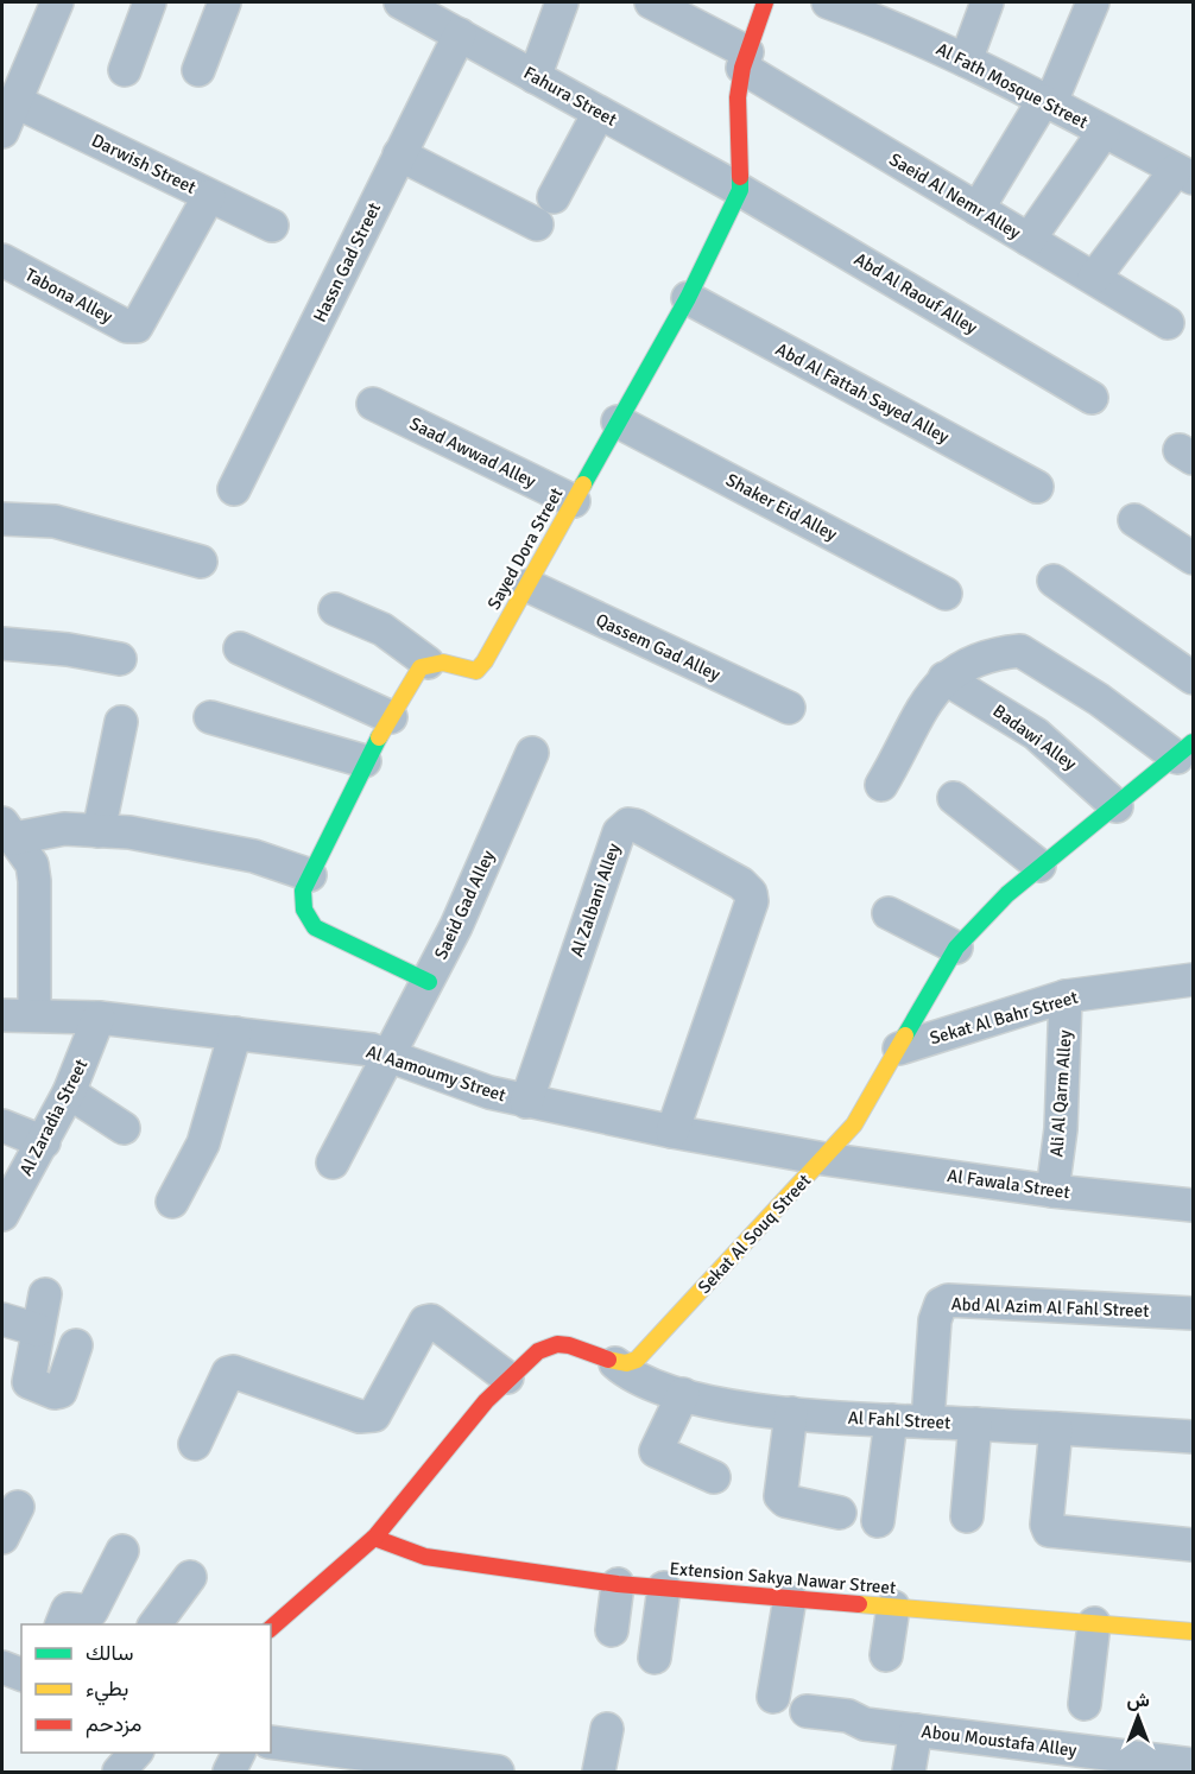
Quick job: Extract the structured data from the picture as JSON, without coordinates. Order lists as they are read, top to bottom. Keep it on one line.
{"streets":{"street":["Al Fath Mosque Street","Fahura Street","Darwish Street","Saeid Al Nemr Alley","Hassn Gad Street","Abd Al Raouf Alley","Tabona Alley","Abd Al Fattah Sayed Alley","Saad Awwad Alley","Shaker Eid Alley","Sayed Dora Street","Qassem Gad Alley","Badawi Alley","Al Zalbani Alley","Saeid Gad Alley","Sekat Al Bahr Street","Al Aamoumy Street","Ali Al Qarm Alley","Al Zaradia Street","Al Fawala Street","Sekat Al Souq Street","Abd Al Azim Al Fahl Street","Al Fahl Street","Extension Sakya Nawar Street","Abou Moustafa Alley"]},"crossings":[["Fahura Street","Hassn Gad Street"],["Fahura Street","Abd Al Raouf Alley"],["Fahura Street","Sayed Dora Street"],["Darwish Street","Tabona Alley"],["Saeid Al Nemr Alley","Sayed Dora Street"],["Abd Al Raouf Alley","Sayed Dora Street"],["Abd Al Fattah Sayed Alley","Sayed Dora Street"],["Saad Awwad Alley","Sayed Dora Street"],["Shaker Eid Alley","Sayed Dora Street"],["Sayed Dora Street","Qassem Gad Alley"],["Badawi Alley","Sekat Al Souq Street"],["Al Zalbani Alley","Al Aamoumy Street"],["Saeid Gad Alley","Al Aamoumy Street"],["Sekat Al Bahr Street","Ali Al Qarm Alley"],["Sekat Al Bahr Street","Sekat Al Souq Street"],["Al Aamoumy Street","Al Zaradia Street"],["Al Aamoumy Street","Al Fawala Street"],["Al Aamoumy Street","Sekat Al Souq Street"],["Ali Al Qarm Alley","Al Fawala Street"],["Al Fawala Street","Sekat Al Souq Street"],["Sekat Al Souq Street","Al Fahl Street"],["Abd Al Azim Al Fahl Street","Al Fahl Street"]],"legend":["سالك","بطيء","مزدحم"],"north":"top"}
